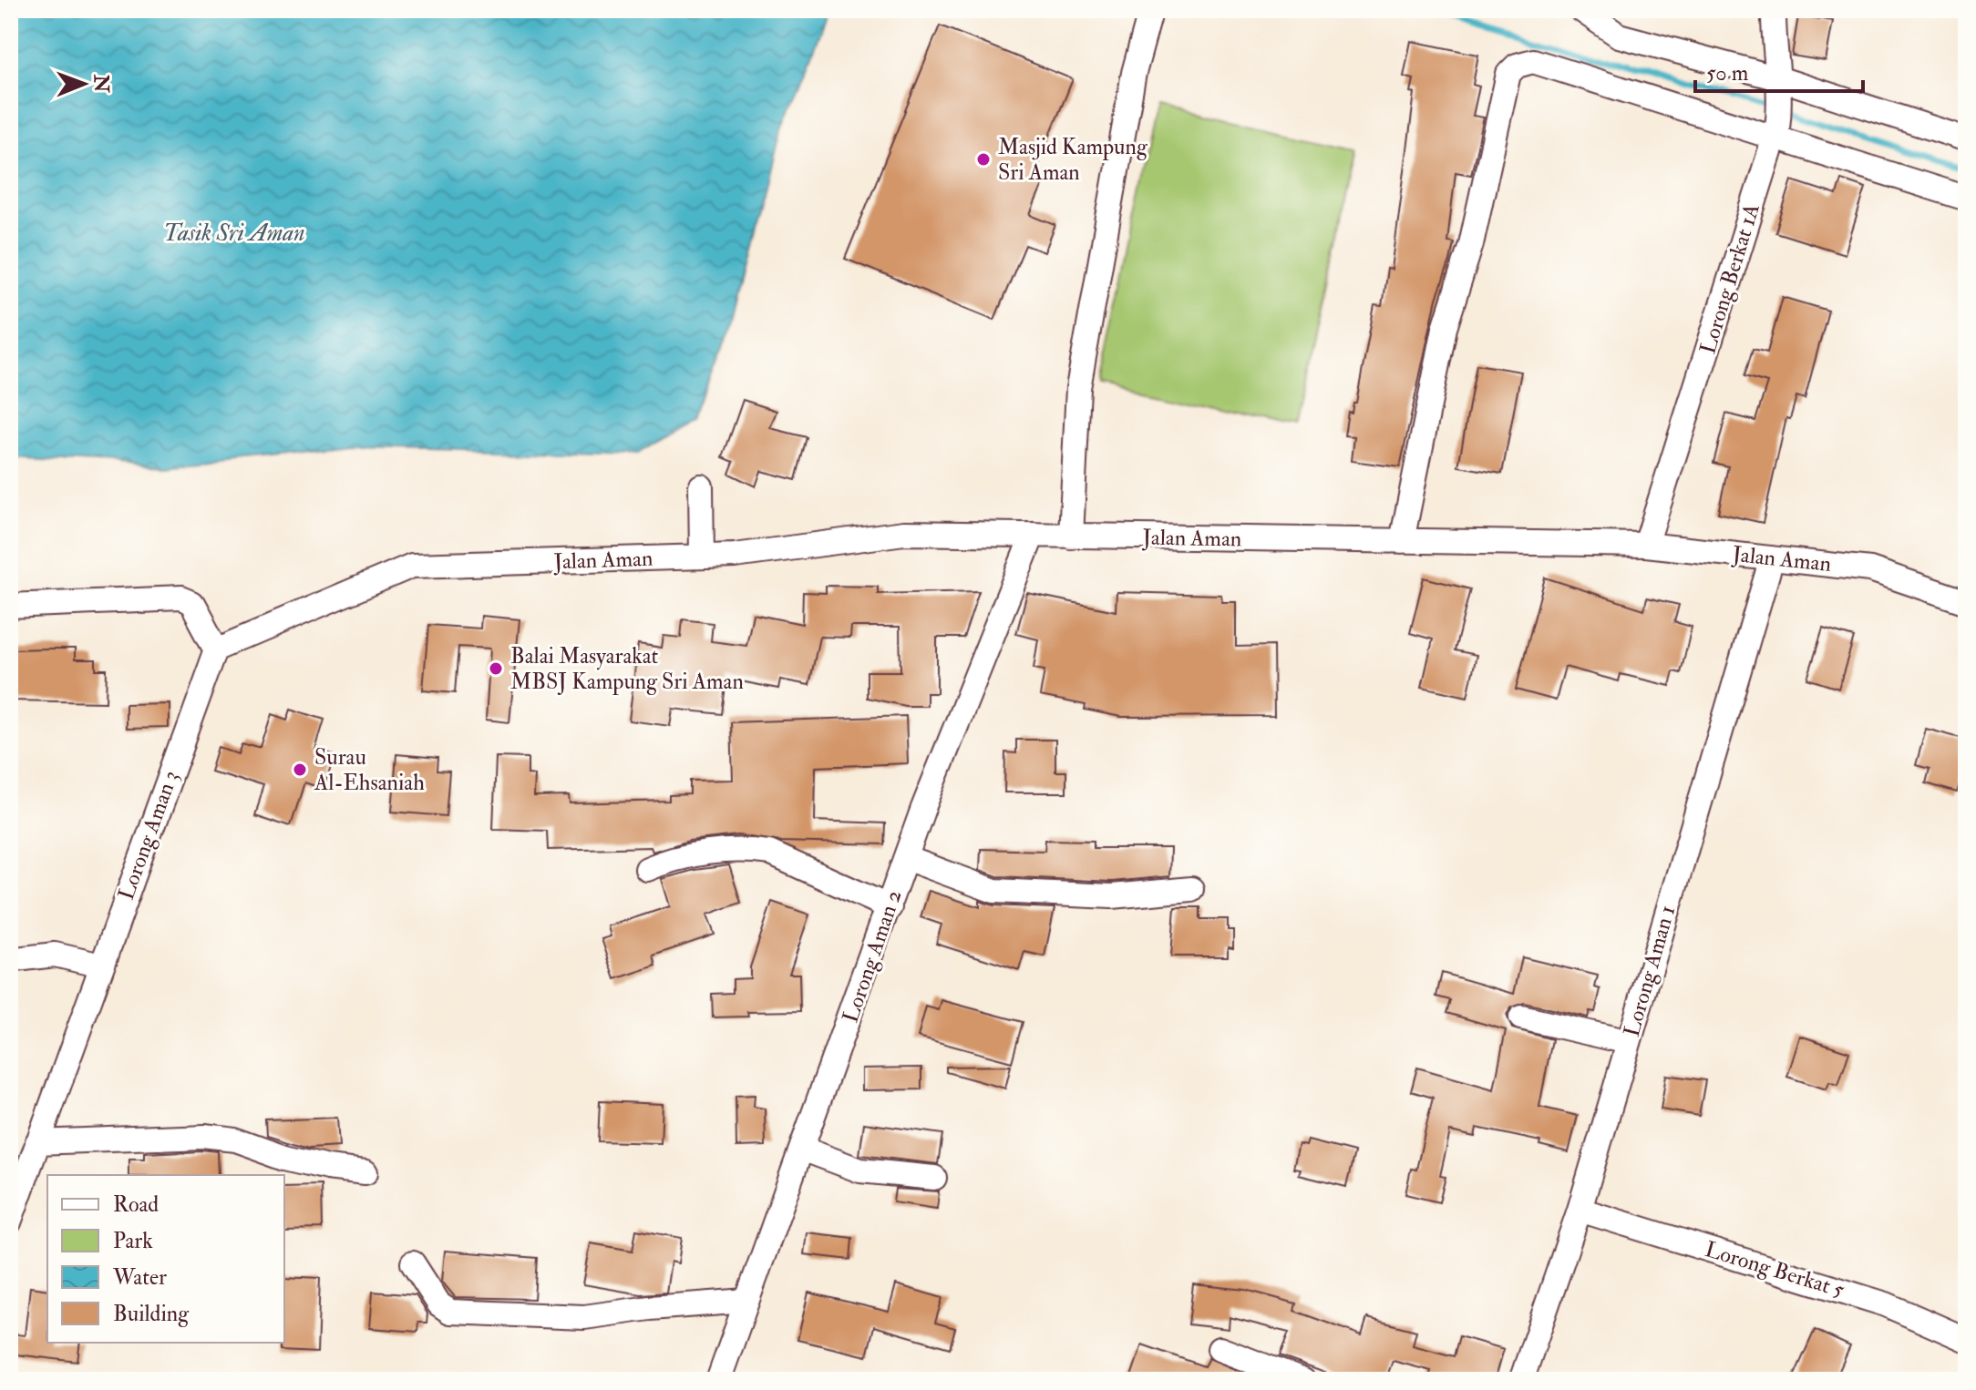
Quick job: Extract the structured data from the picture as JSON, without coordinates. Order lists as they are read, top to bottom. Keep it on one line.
{"streets":{"street":["Lorong Berkat 1A","Jalan Aman","Lorong Aman 3","Lorong Aman 2","Lorong Aman 1","Lorong Berkat 5"]},"crossings":[["Lorong Berkat 1A","Jalan Aman"],["Jalan Aman","Lorong Aman 3"],["Jalan Aman","Lorong Aman 2"],["Jalan Aman","Lorong Aman 1"],["Lorong Aman 1","Lorong Berkat 5"]],"water":["Tasik Sri Aman"],"places":["Masjid Kampung Sri Aman","Balai Masyarakat MBSJ Kampung Sri Aman","Surau Al-Ehsaniah"],"legend":["Road","Park","Water","Building"],"scale_bar":"50 m","north":"right"}
